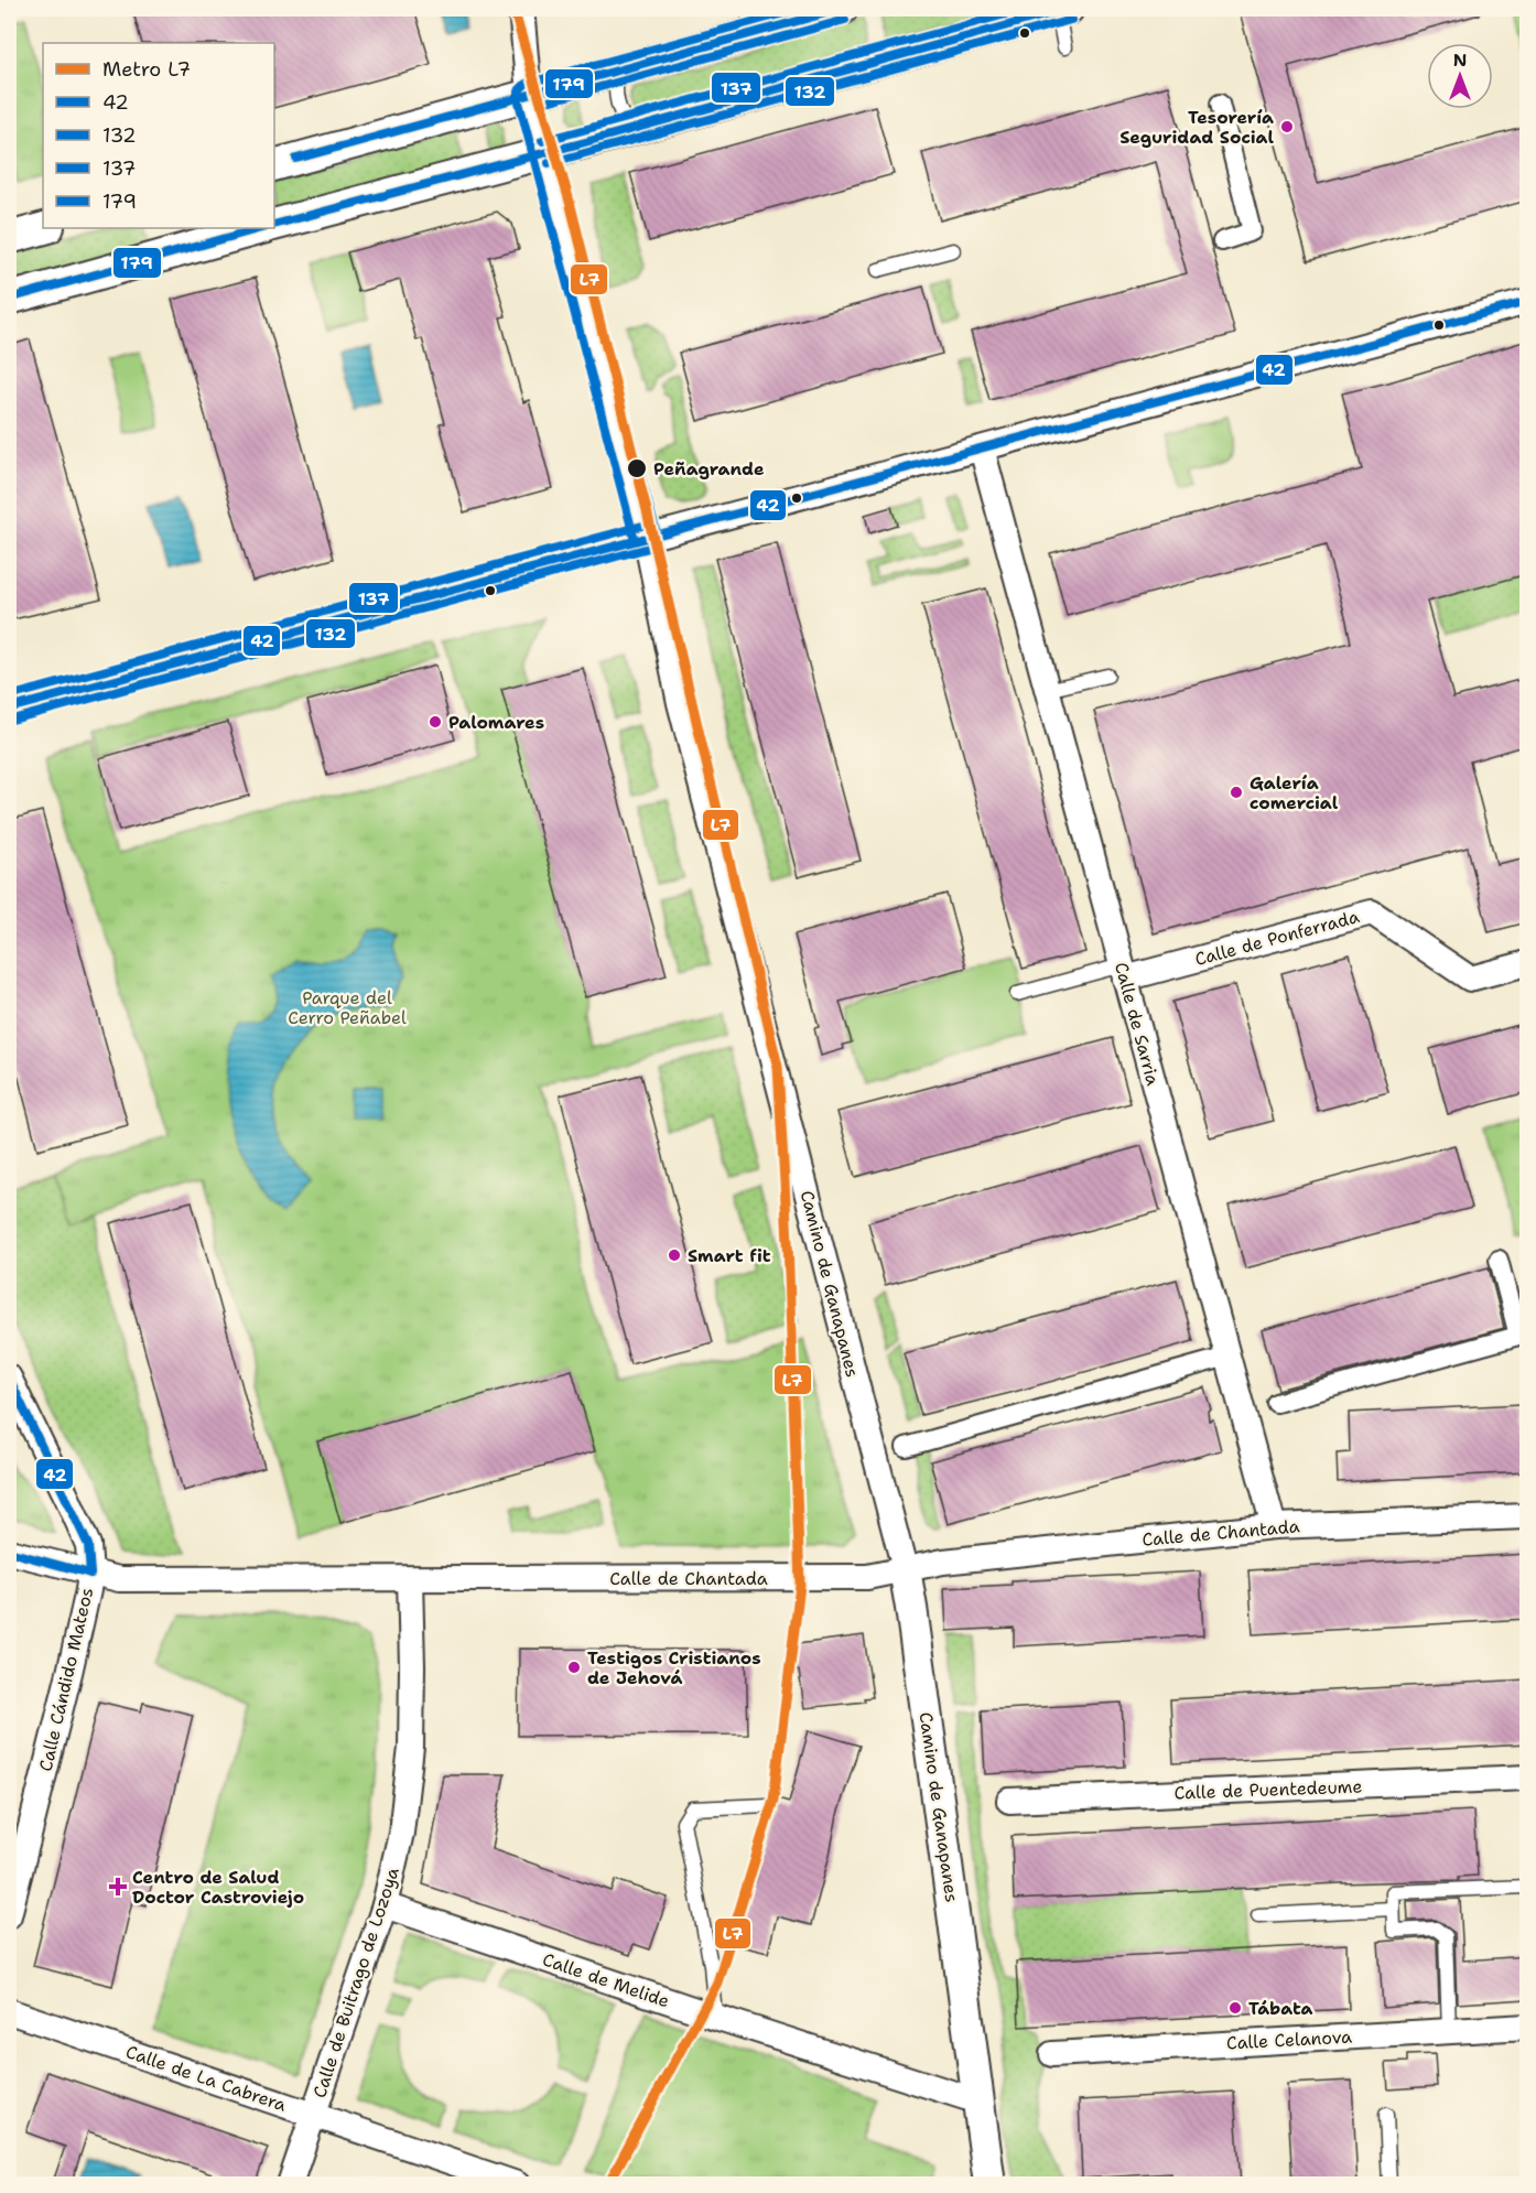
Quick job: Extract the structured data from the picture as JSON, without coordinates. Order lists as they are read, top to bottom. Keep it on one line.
{"streets":{"street":["Calle de Ponferrada","Calle de Sarria","Camino de Ganapanes","Calle de Chantada","Calle Cándido Mateos","Calle de Puentedeume","Calle de Melide","Calle de Buitrago de Lozoya","Calle Celanova","Calle de La Cabrera"]},"crossings":[["Calle de Ponferrada","Calle de Sarria"],["Calle de Sarria","Calle de Chantada"],["Camino de Ganapanes","Calle de Chantada"],["Camino de Ganapanes","Calle de Melide"],["Calle de Chantada","Calle Cándido Mateos"],["Calle de Chantada","Calle de Buitrago de Lozoya"],["Calle de Melide","Calle de Buitrago de Lozoya"],["Calle de Buitrago de Lozoya","Calle de La Cabrera"]],"parks":["Parque del Cerro Peñabel"],"places":{"other":["Tesorería Seguridad Social","Peñagrande","Palomares","Galería comercial","Smart fit","Testigos Cristianos de Jehová","Tábata"],"health":["Centro de Salud Doctor Castroviejo"]},"lines":["metro line L7","transit line 137","transit line 179","transit line 132","transit line 42"],"legend":["Metro L7","42","132","137","179"],"north":"top"}
